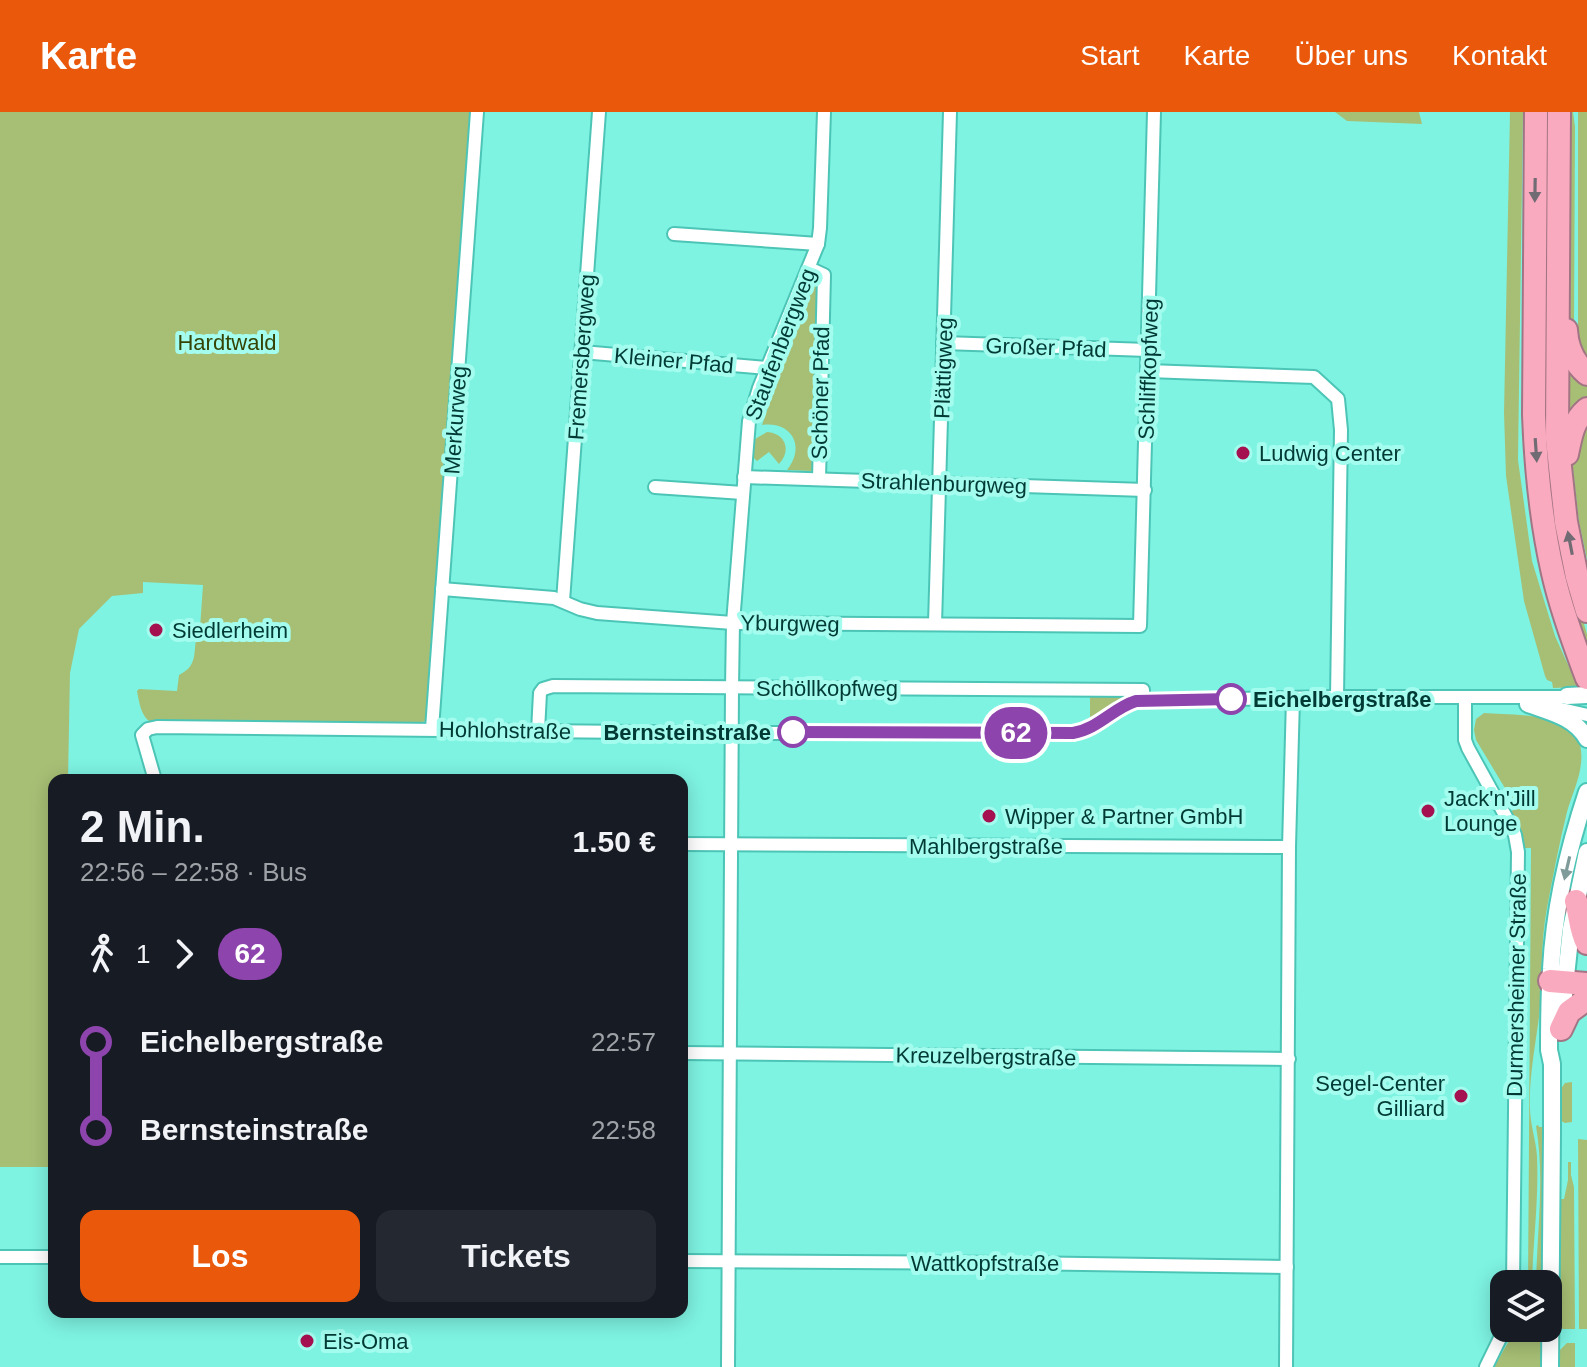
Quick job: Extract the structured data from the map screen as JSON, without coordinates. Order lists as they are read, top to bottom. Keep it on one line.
{"streets":{"street":["Staufenbergweg","Großer Pfad","Fremersbergweg","Kleiner Pfad","Plättigweg","Schliffkopfweg","Schöner Pfad","Merkurweg","Strahlenburgweg","Yburgweg","Schöllkopfweg","Hohlohstraße","Mahlbergstraße","Durmersheimer Straße","Kreuzelbergstraße","Wattkopfstraße"]},"crossings":[["Staufenbergweg","Kleiner Pfad"],["Staufenbergweg","Schöner Pfad"],["Staufenbergweg","Strahlenburgweg"],["Staufenbergweg","Yburgweg"],["Staufenbergweg","Schöllkopfweg"],["Staufenbergweg","Hohlohstraße"],["Großer Pfad","Plättigweg"],["Großer Pfad","Schliffkopfweg"],["Fremersbergweg","Kleiner Pfad"],["Fremersbergweg","Yburgweg"],["Plättigweg","Strahlenburgweg"],["Plättigweg","Yburgweg"],["Schliffkopfweg","Strahlenburgweg"],["Schliffkopfweg","Yburgweg"],["Schöner Pfad","Strahlenburgweg"],["Merkurweg","Yburgweg"],["Merkurweg","Hohlohstraße"],["Schöllkopfweg","Hohlohstraße"],["Hohlohstraße","Durmersheimer Straße"]],"parks":["Hardtwald"],"places":["Ludwig Center","Siedlerheim","Eichelbergstraße","Bernsteinstraße","Jack'n'Jill Lounge","Wipper & Partner GmbH","Segel-Center Gilliard","Eis-Oma"],"lines":["bus line 62"],"page":{"header":"Karte","nav":["Start","Karte","Über uns","Kontakt"],"on_map":"62","heading":["2 Min.","22:56 – 22:58 · Bus","1.50 €"],"legs":["1","62"],"list":[{"name":"Eichelbergstraße","value":"22:57"},{"name":"Bernsteinstraße","value":"22:58"}],"buttons":["Los","Tickets"]}}
